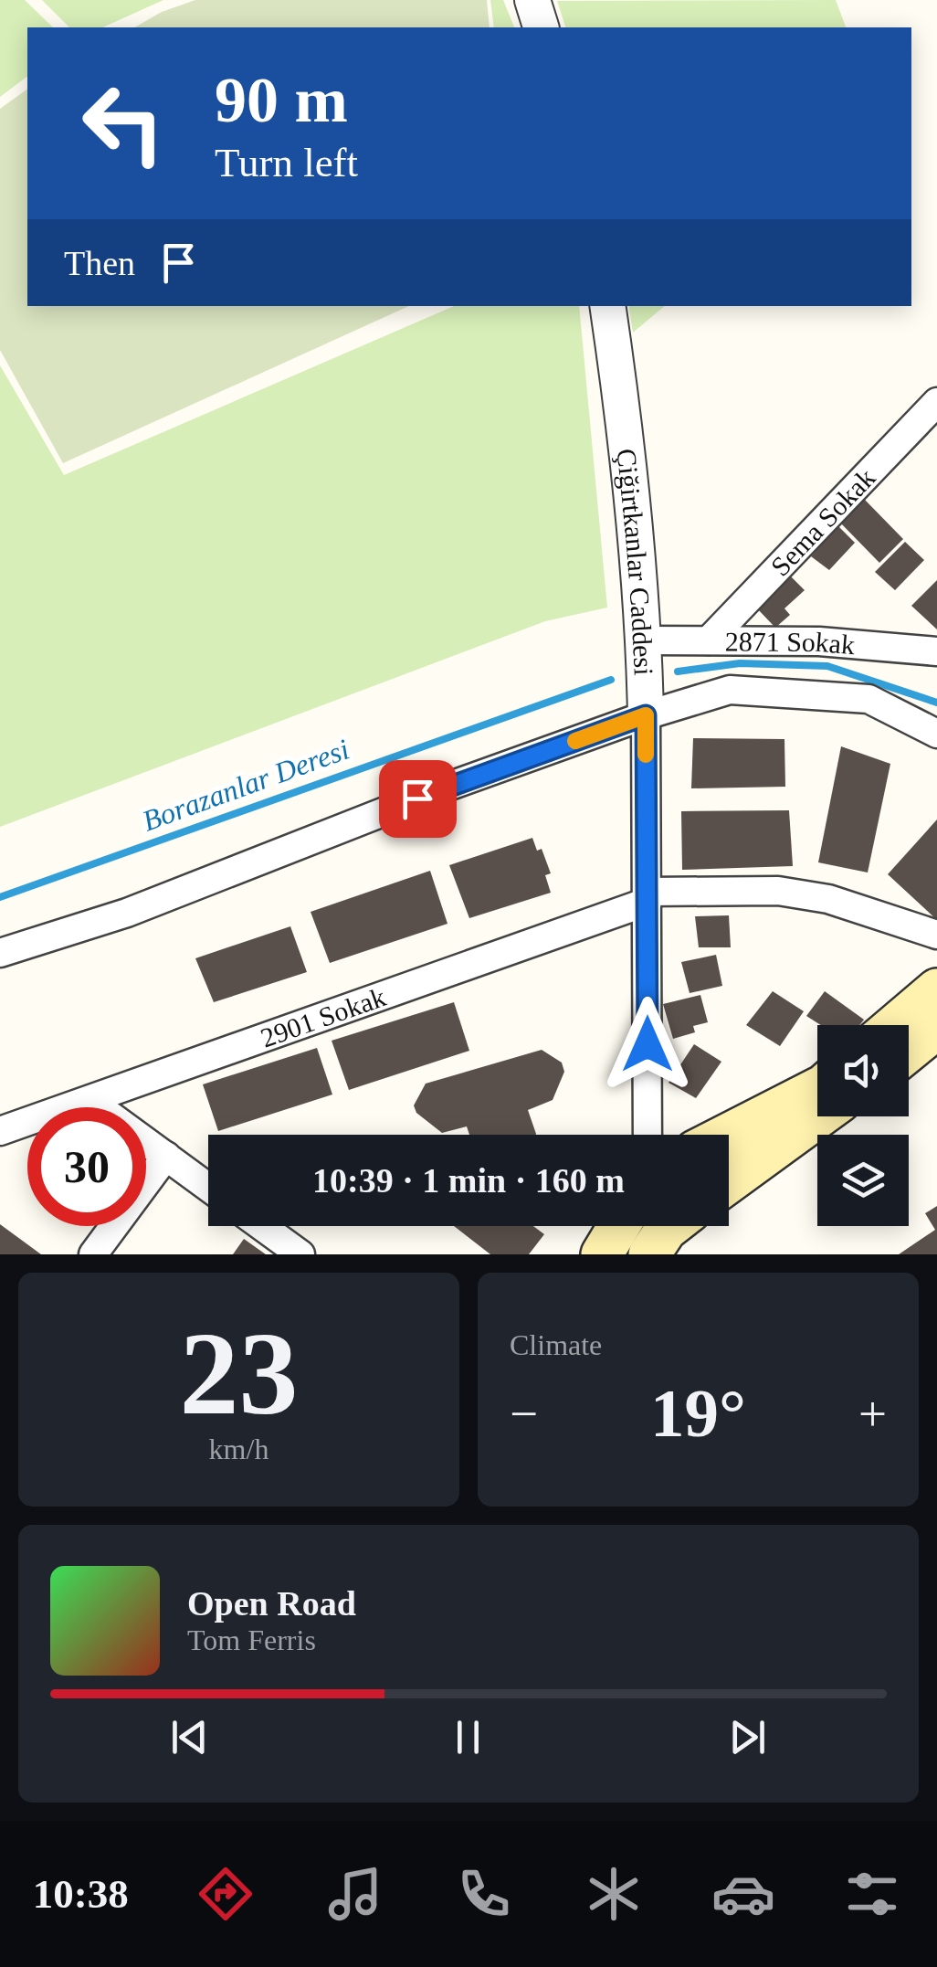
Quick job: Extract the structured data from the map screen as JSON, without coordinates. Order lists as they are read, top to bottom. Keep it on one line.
{"streets":{"street":["Sema Sokak","Çiğirtkanlar Caddesi","2871 Sokak","2901 Sokak"]},"crossings":[["Sema Sokak","2871 Sokak"],["Çiğirtkanlar Caddesi","2871 Sokak"],["Çiğirtkanlar Caddesi","2901 Sokak"]],"water":["Borazanlar Deresi"],"page":{"turn":["90 m","Turn left"],"then":"Then","limit":"30","trip":"10:39 · 1 min · 160 m","tile":[["23","km/h"],"Climate"],"heat":["−","19°","+"],"song":["Open Road","Tom Ferris"],"tabs":"10:38"}}
